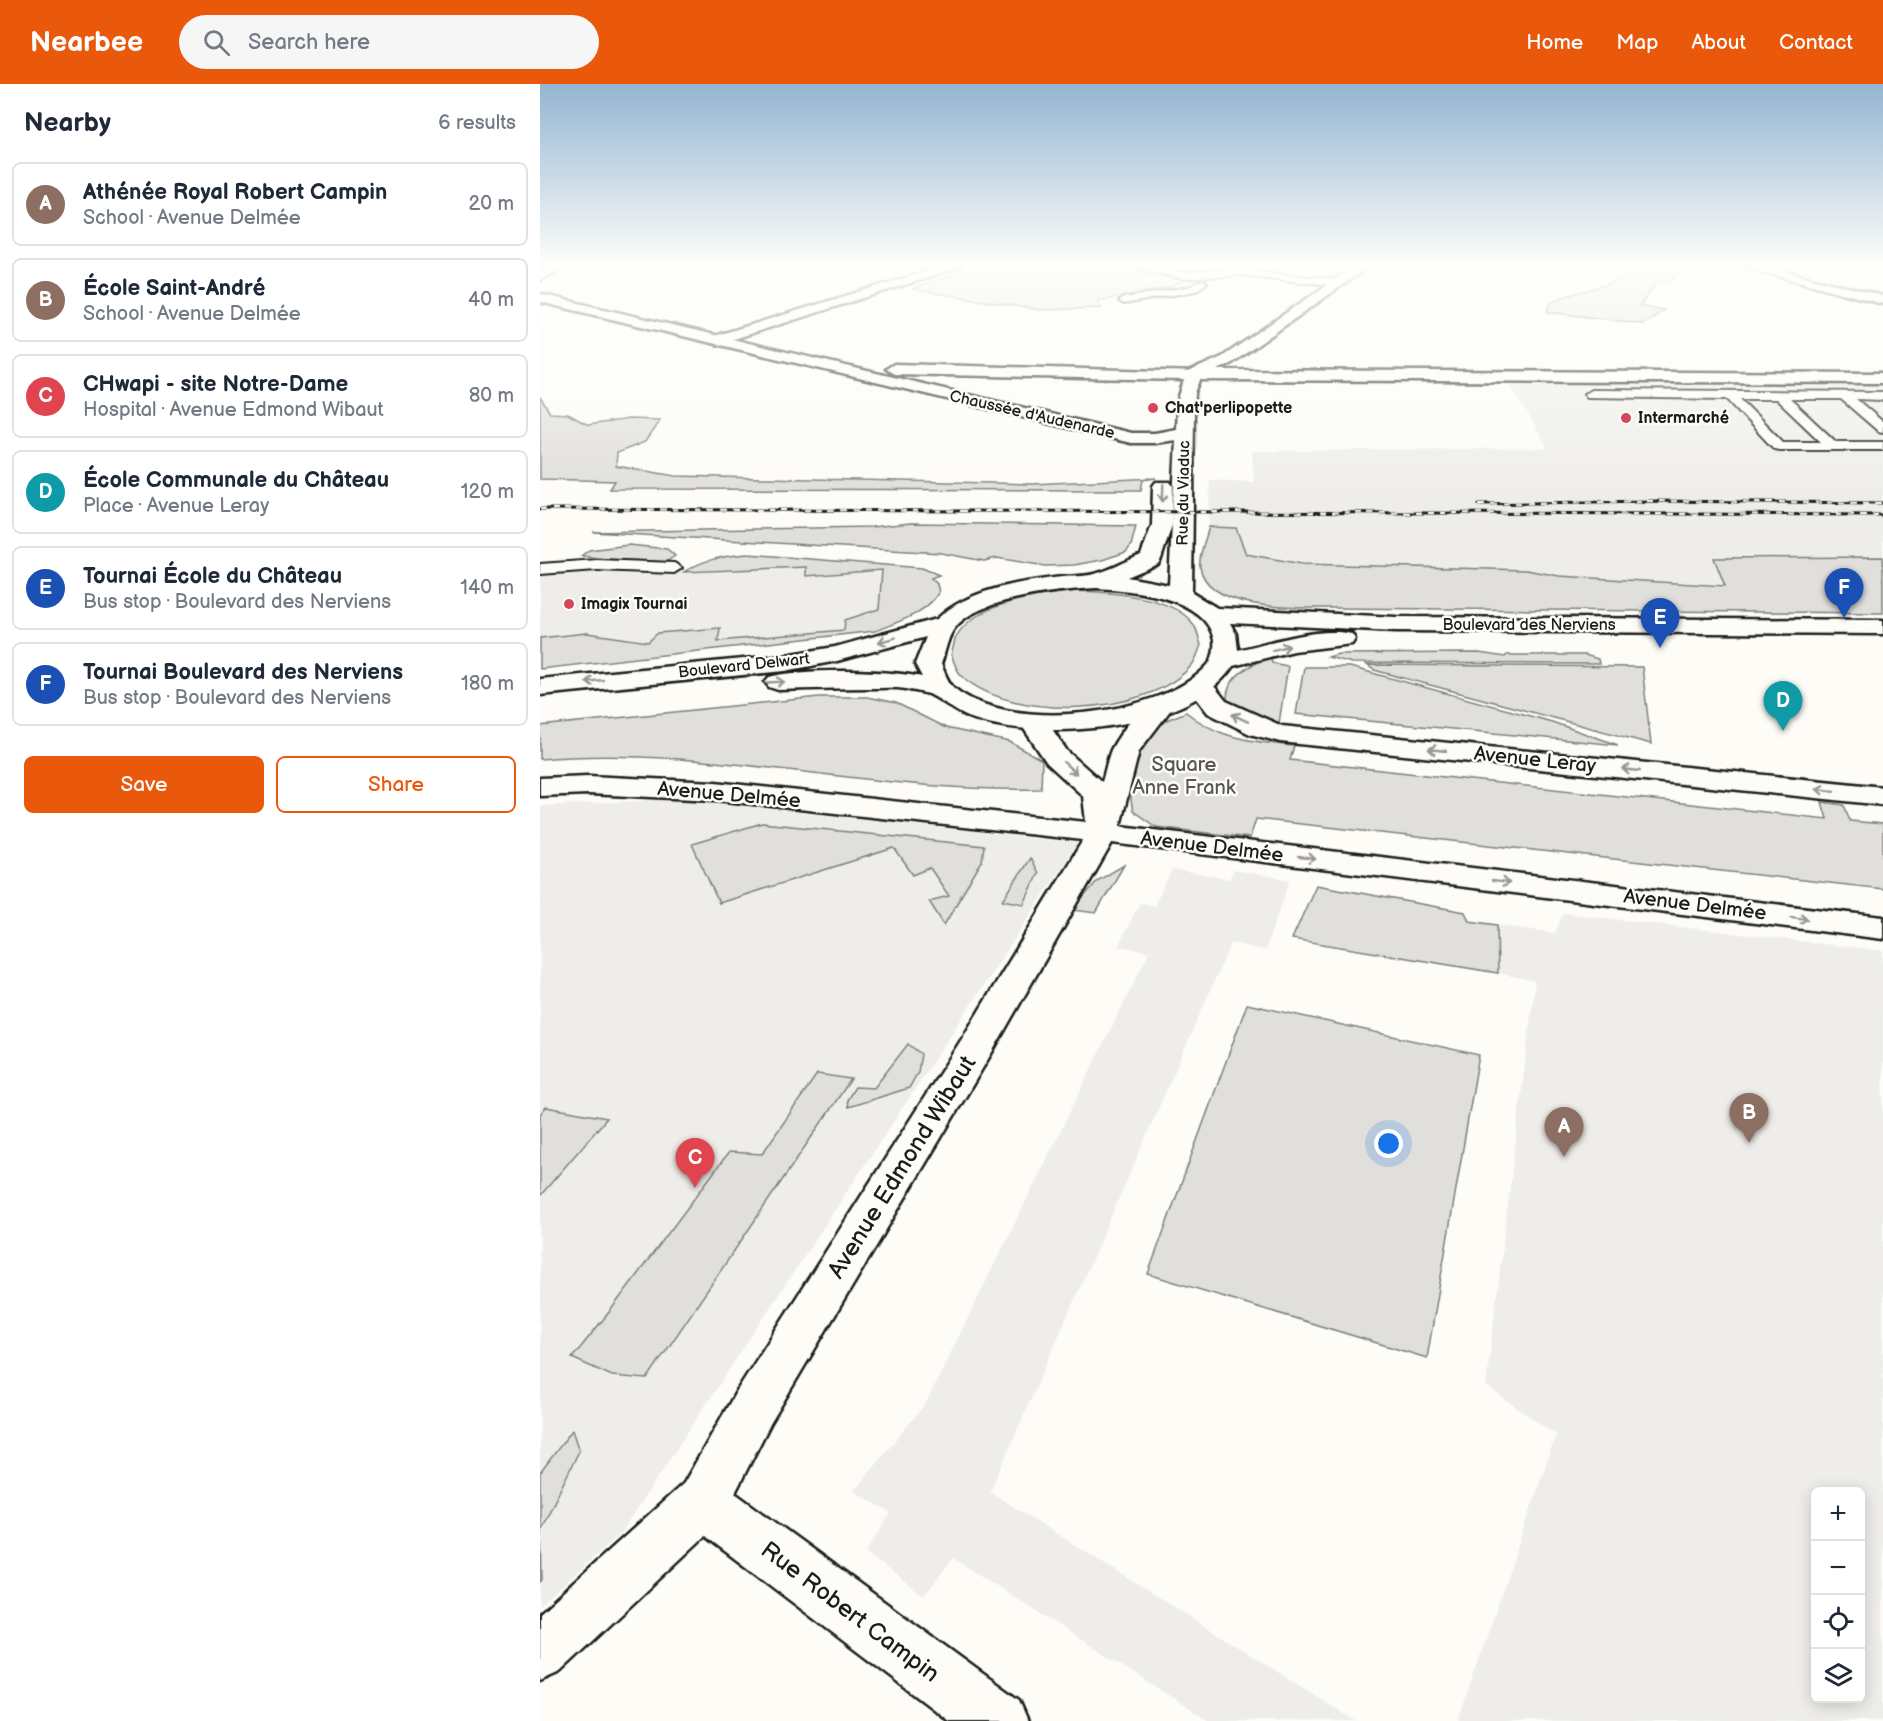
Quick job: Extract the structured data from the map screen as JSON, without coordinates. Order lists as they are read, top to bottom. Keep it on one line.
{"streets":{"main road":["Chaussée d'Audenarde","Rue du Viaduc","Boulevard des Nerviens","Boulevard Delwart","Avenue Leray","Avenue Delmée","Avenue Edmond Wibaut","Rue Robert Campin"]},"crossings":[["Chaussée d'Audenarde","Rue du Viaduc"],["Rue du Viaduc","Boulevard Delwart"],["Boulevard Delwart","Avenue Edmond Wibaut"],["Avenue Delmée","Avenue Edmond Wibaut"],["Avenue Edmond Wibaut","Rue Robert Campin"]],"one_way":["Avenue Leray","Avenue Delmée"],"parks":["Square Anne Frank"],"places":["Chat'perlipopette","Intermarché","Imagix Tournai"],"page":{"header":"Nearbee","search":"Search here","nav":["Home","Map","About","Contact"],"heading":["Nearby","6 results"],"list":[{"mark":"A","name":"Athénée Royal Robert Campin","note":"School · Avenue Delmée","value":"20 m"},{"mark":"B","name":"École Saint-André","note":"School · Avenue Delmée","value":"40 m"},{"mark":"C","name":"CHwapi - site Notre-Dame","note":"Hospital · Avenue Edmond Wibaut","value":"80 m"},{"mark":"D","name":"École Communale du Château","note":"Place · Avenue Leray","value":"120 m"},{"mark":"E","name":"Tournai École du Château","note":"Bus stop · Boulevard des Nerviens","value":"140 m"},{"mark":"F","name":"Tournai Boulevard des Nerviens","note":"Bus stop · Boulevard des Nerviens","value":"180 m"}],"pins":["F","E","D","B","A","C"],"buttons":["Save","Share"],"map_buttons":["+","−"]}}
